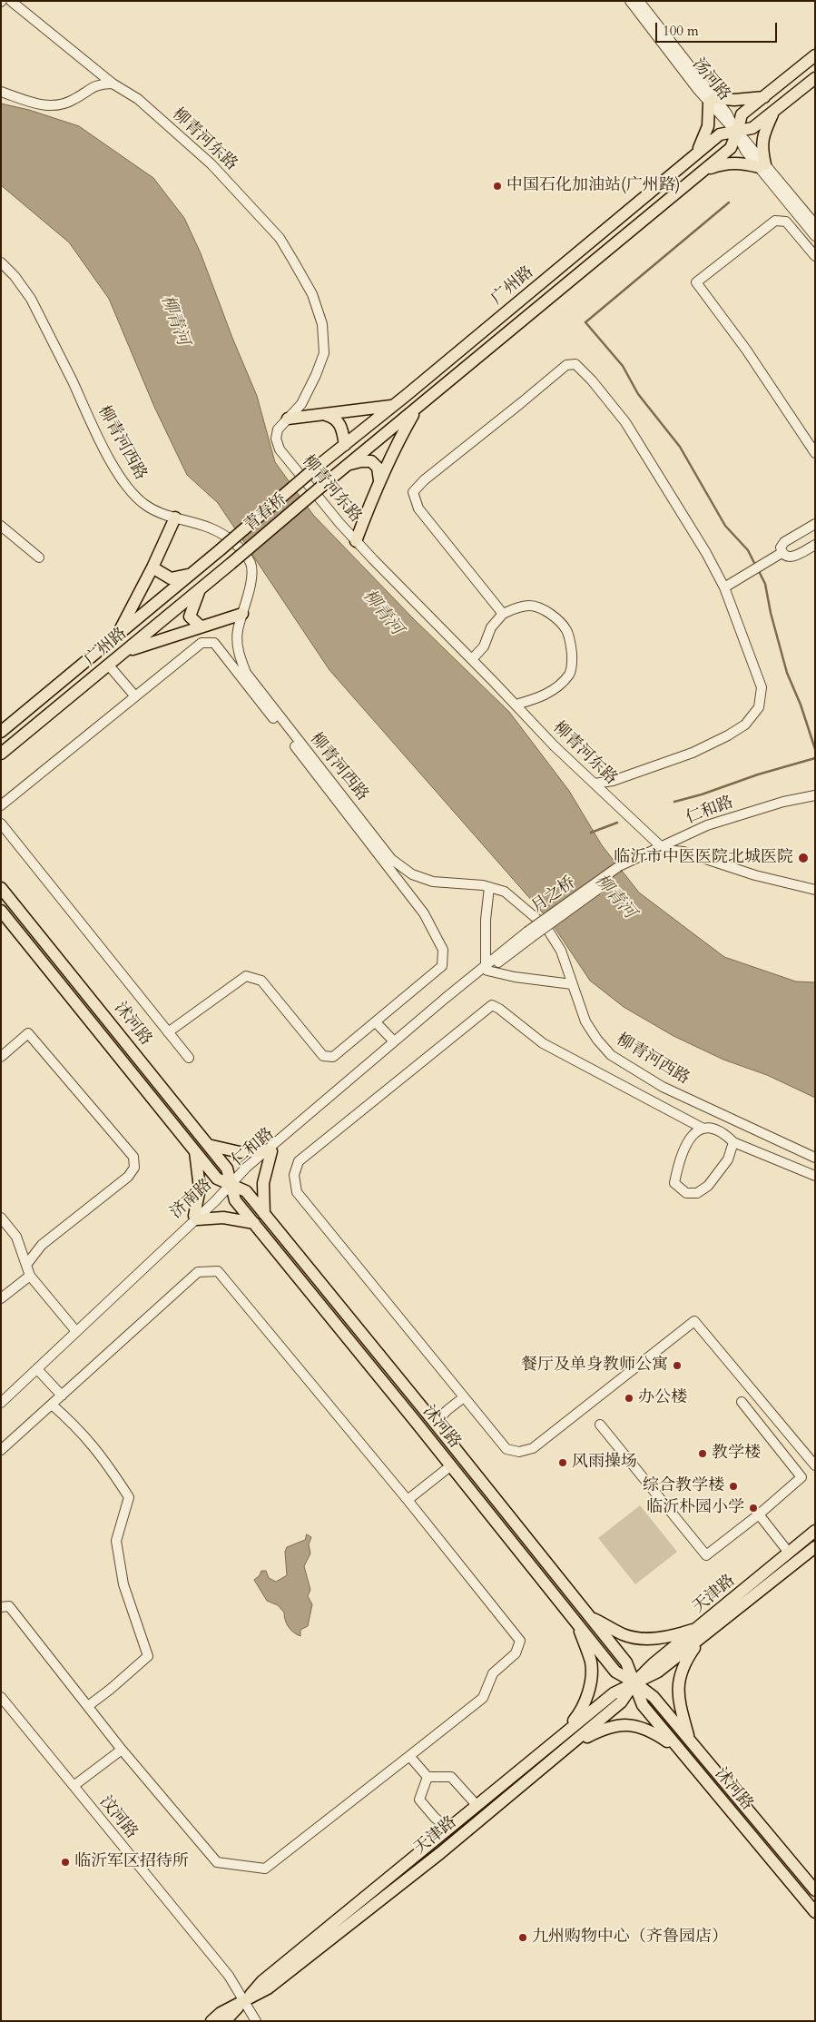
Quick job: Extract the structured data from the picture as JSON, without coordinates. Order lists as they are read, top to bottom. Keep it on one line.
{"streets":{"main road":["广州路","青春桥","沭河路","天津路"],"street":["汤河路","柳青河东路","柳青河西路","仁和路","月之桥","济南路","汶河路"]},"crossings":[["汤河路","广州路"],["柳青河东路","仁和路"],["广州路","青春桥"],["仁和路","月之桥"],["仁和路","沭河路"],["仁和路","济南路"],["沭河路","济南路"],["沭河路","天津路"],["天津路","汶河路"]],"water":["柳青河"],"places":["中国石化加油站(广州路)","临沂市中医医院北城医院","餐厅及单身教师公寓","办公楼","教学楼","风雨操场","综合教学楼","临沂朴园小学","临沂军区招待所","九州购物中心（齐鲁园店）"],"scale_bar":"100 m"}
